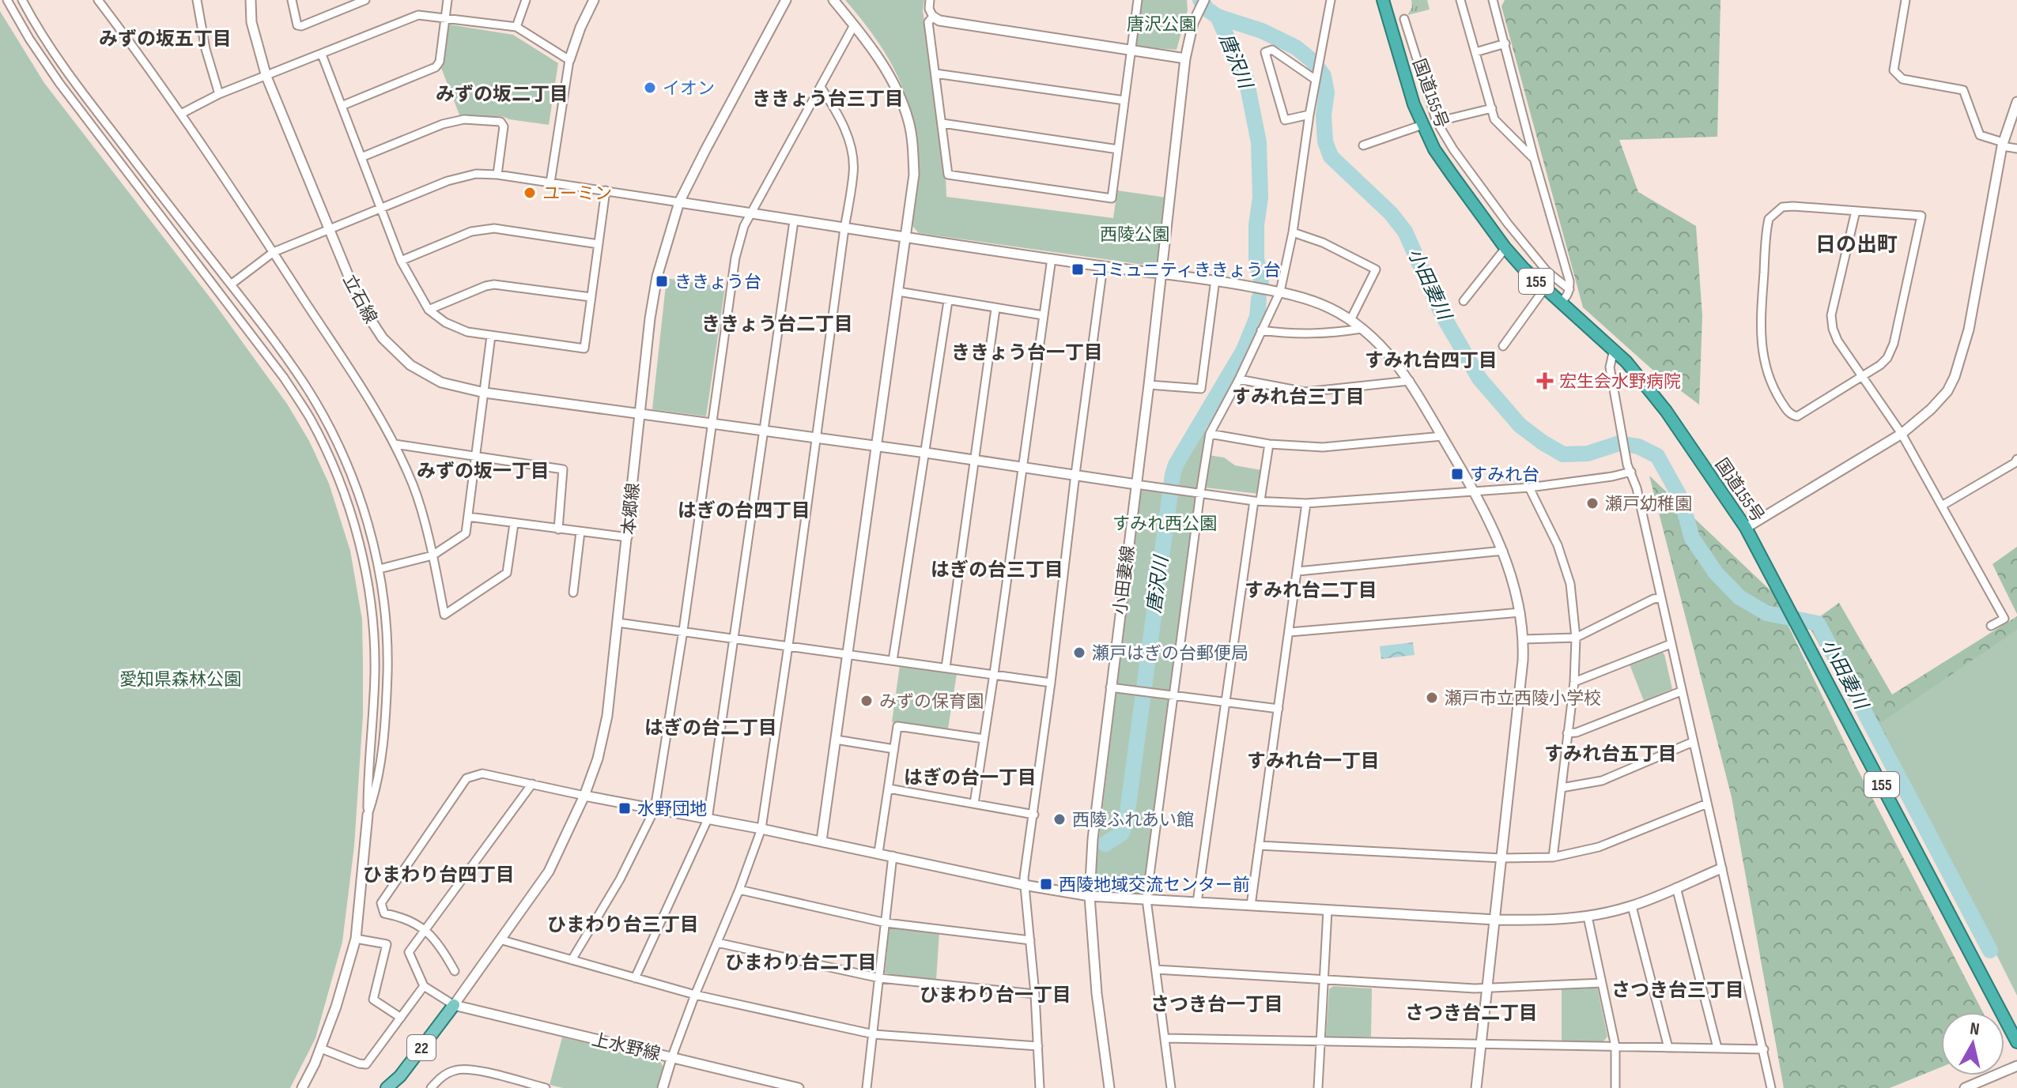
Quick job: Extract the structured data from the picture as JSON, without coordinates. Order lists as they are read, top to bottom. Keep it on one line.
{"streets":{"highway":["国道155号","155"],"main road":["22"],"street":["立石線","本郷線","小田妻線","上水野線"]},"crossings":[["立石線","本郷線"],["立石線","小田妻線"],["本郷線","上水野線"],["本郷線","22"],["上水野線","22"]],"districts":["みずの坂五丁目","みずの坂二丁目","ききょう台三丁目","日の出町","ききょう台二丁目","ききょう台一丁目","すみれ台四丁目","すみれ台三丁目","みずの坂一丁目","はぎの台四丁目","はぎの台三丁目","すみれ台二丁目","はぎの台二丁目","すみれ台五丁目","すみれ台一丁目","はぎの台一丁目","ひまわり台四丁目","ひまわり台三丁目","ひまわり台二丁目","さつき台三丁目","ひまわり台一丁目","さつき台一丁目","さつき台二丁目"],"water":["唐沢川","小田妻川"],"parks":["唐沢公園","西陵公園","すみれ西公園","愛知県森林公園"],"places":{"other":["イオン","ユーミン","瀬戸幼稚園","瀬戸はぎの台郵便局","瀬戸市立西陵小学校","みずの保育園","西陵ふれあい館"],"transit":["コミュニティききょう台","ききょう台","すみれ台","水野団地","西陵地域交流センター前"],"health":["宏生会水野病院"]},"north":"top"}
